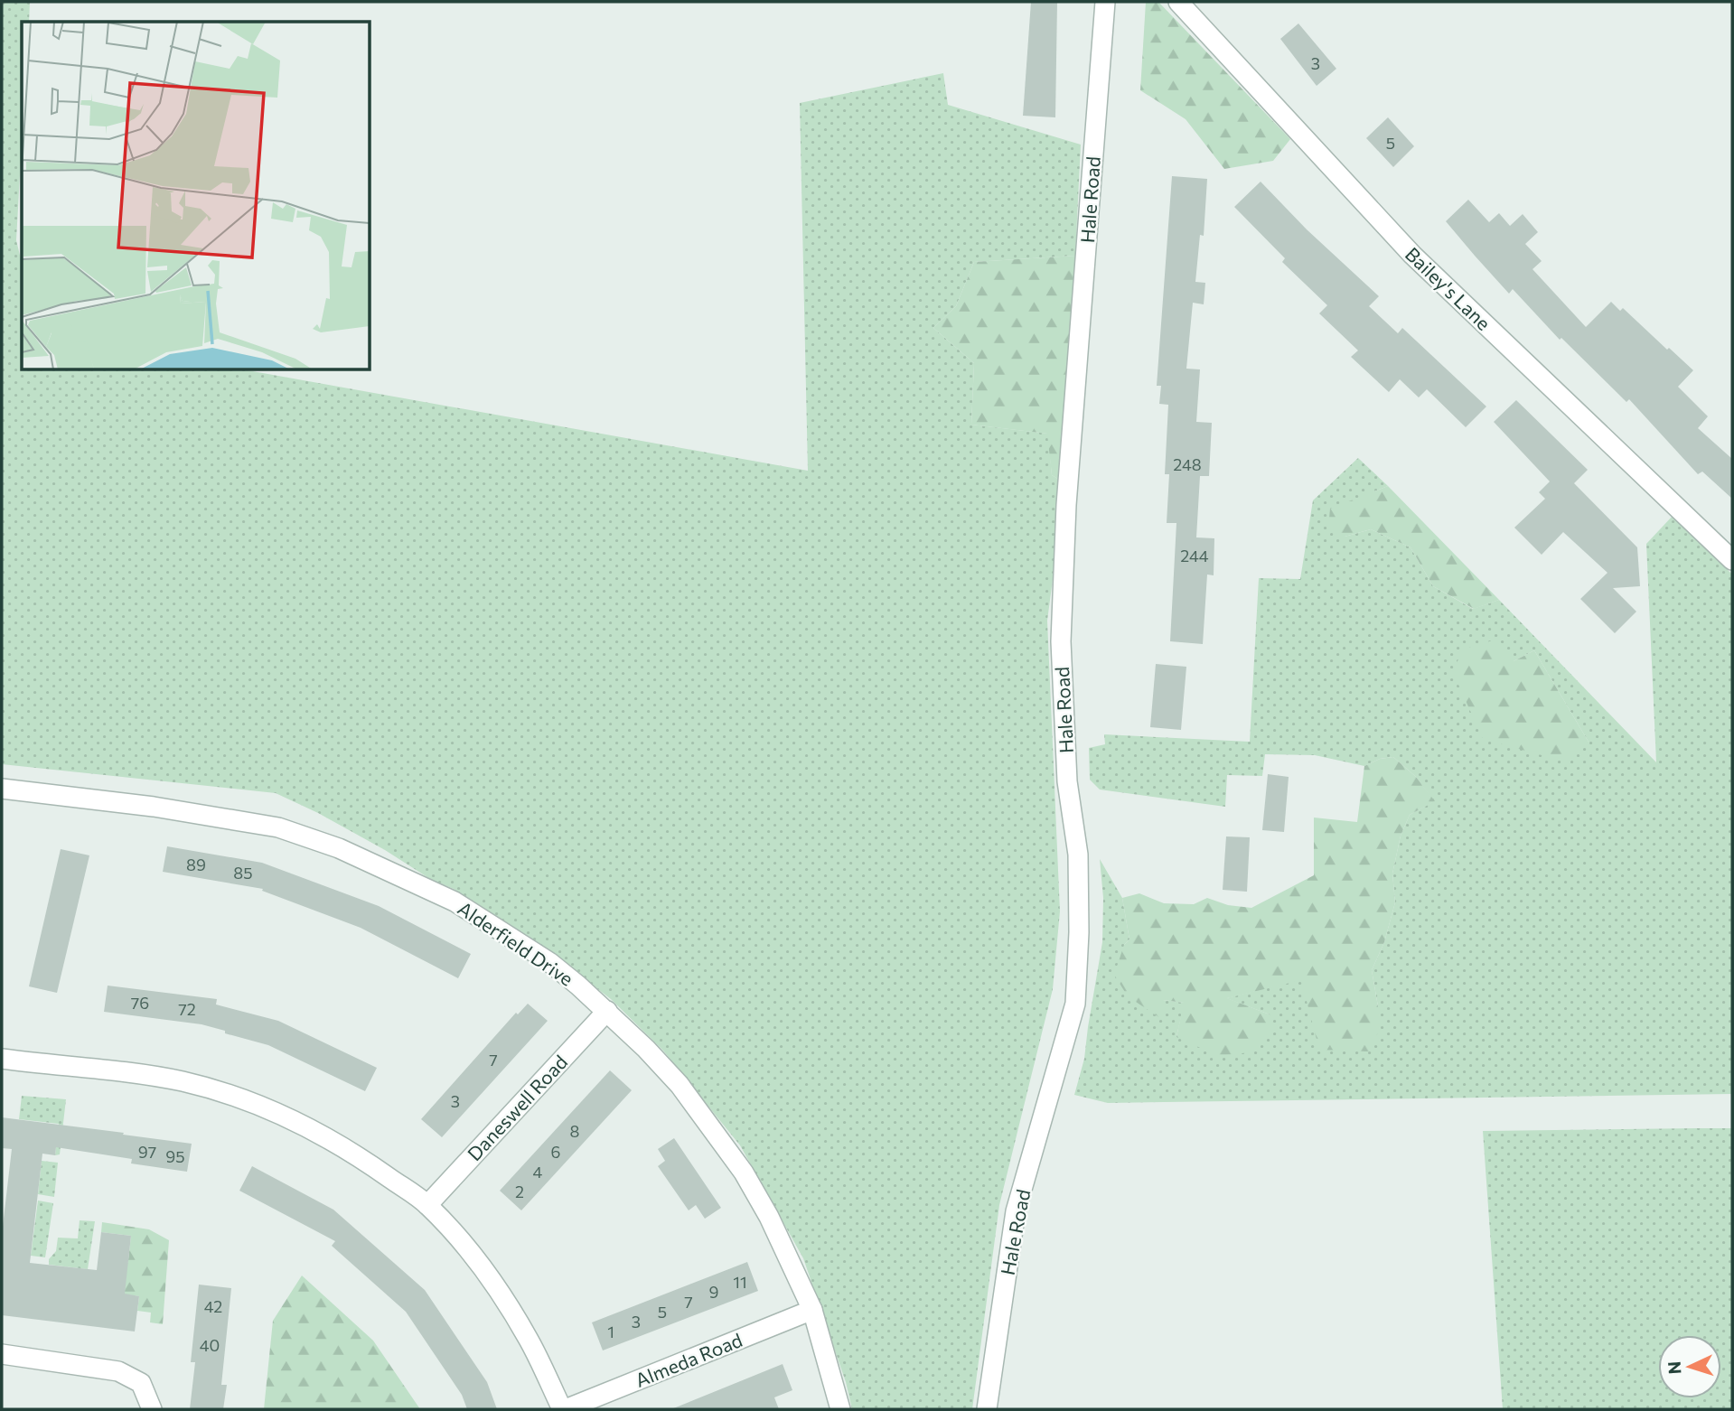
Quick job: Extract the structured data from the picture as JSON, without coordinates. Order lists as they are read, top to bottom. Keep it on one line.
{"streets":{"street":["Hale Road","Bailey's Lane","Alderfield Drive","Daneswell Road","Almeda Road"]},"crossings":[["Alderfield Drive","Daneswell Road"],["Alderfield Drive","Almeda Road"]],"house_numbers":["3","5","248","244","89","85","76","72","7","3","8","97","6","95","4","2","11","9","7","42","5","3","1","40"],"north":"left"}
